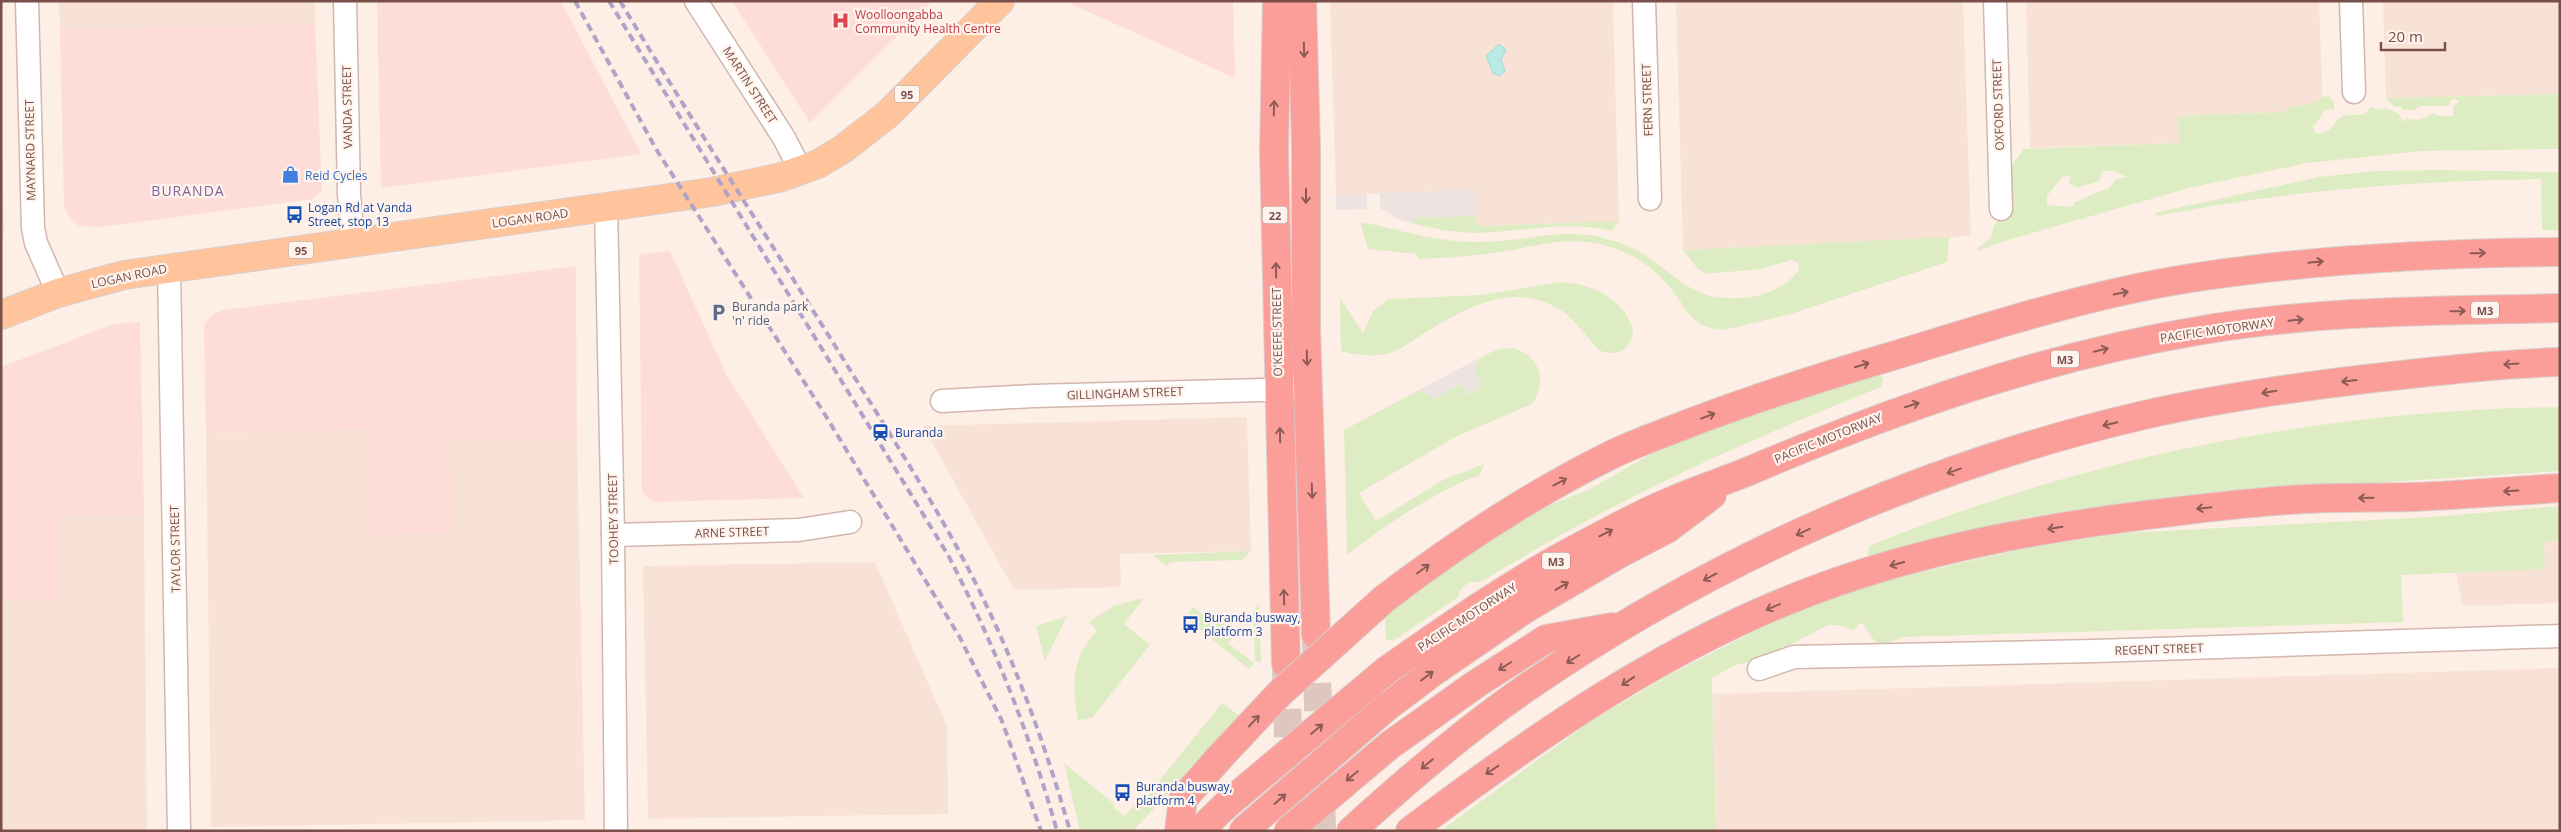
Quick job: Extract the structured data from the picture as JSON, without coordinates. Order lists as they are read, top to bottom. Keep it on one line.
{"streets":{"highway":["22","M3","PACIFIC MOTORWAY","O'KEEFE STREET"],"main road":["95","LOGAN ROAD"],"street":["MARTIN STREET","FERN STREET","OXFORD STREET","VANDA STREET","MAYNARD STREET","GILLINGHAM STREET","TOOHEY STREET","ARNE STREET","TAYLOR STREET","REGENT STREET"]},"crossings":[["MARTIN STREET","LOGAN ROAD"],["VANDA STREET","LOGAN ROAD"],["MAYNARD STREET","LOGAN ROAD"],["LOGAN ROAD","TOOHEY STREET"],["LOGAN ROAD","TAYLOR STREET"],["O'KEEFE STREET","GILLINGHAM STREET"],["TOOHEY STREET","ARNE STREET"]],"districts":["BURANDA"],"places":{"hospital":["Woolloongabba Community Health Centre"],"shop":["Reid Cycles"],"bus stop":["Logan Rd at Vanda Street, stop 13","Buranda busway, platform 3","Buranda busway, platform 4"],"parking":["Buranda park 'n' ride"],"station":["Buranda"]},"scale_bar":"20 m"}
